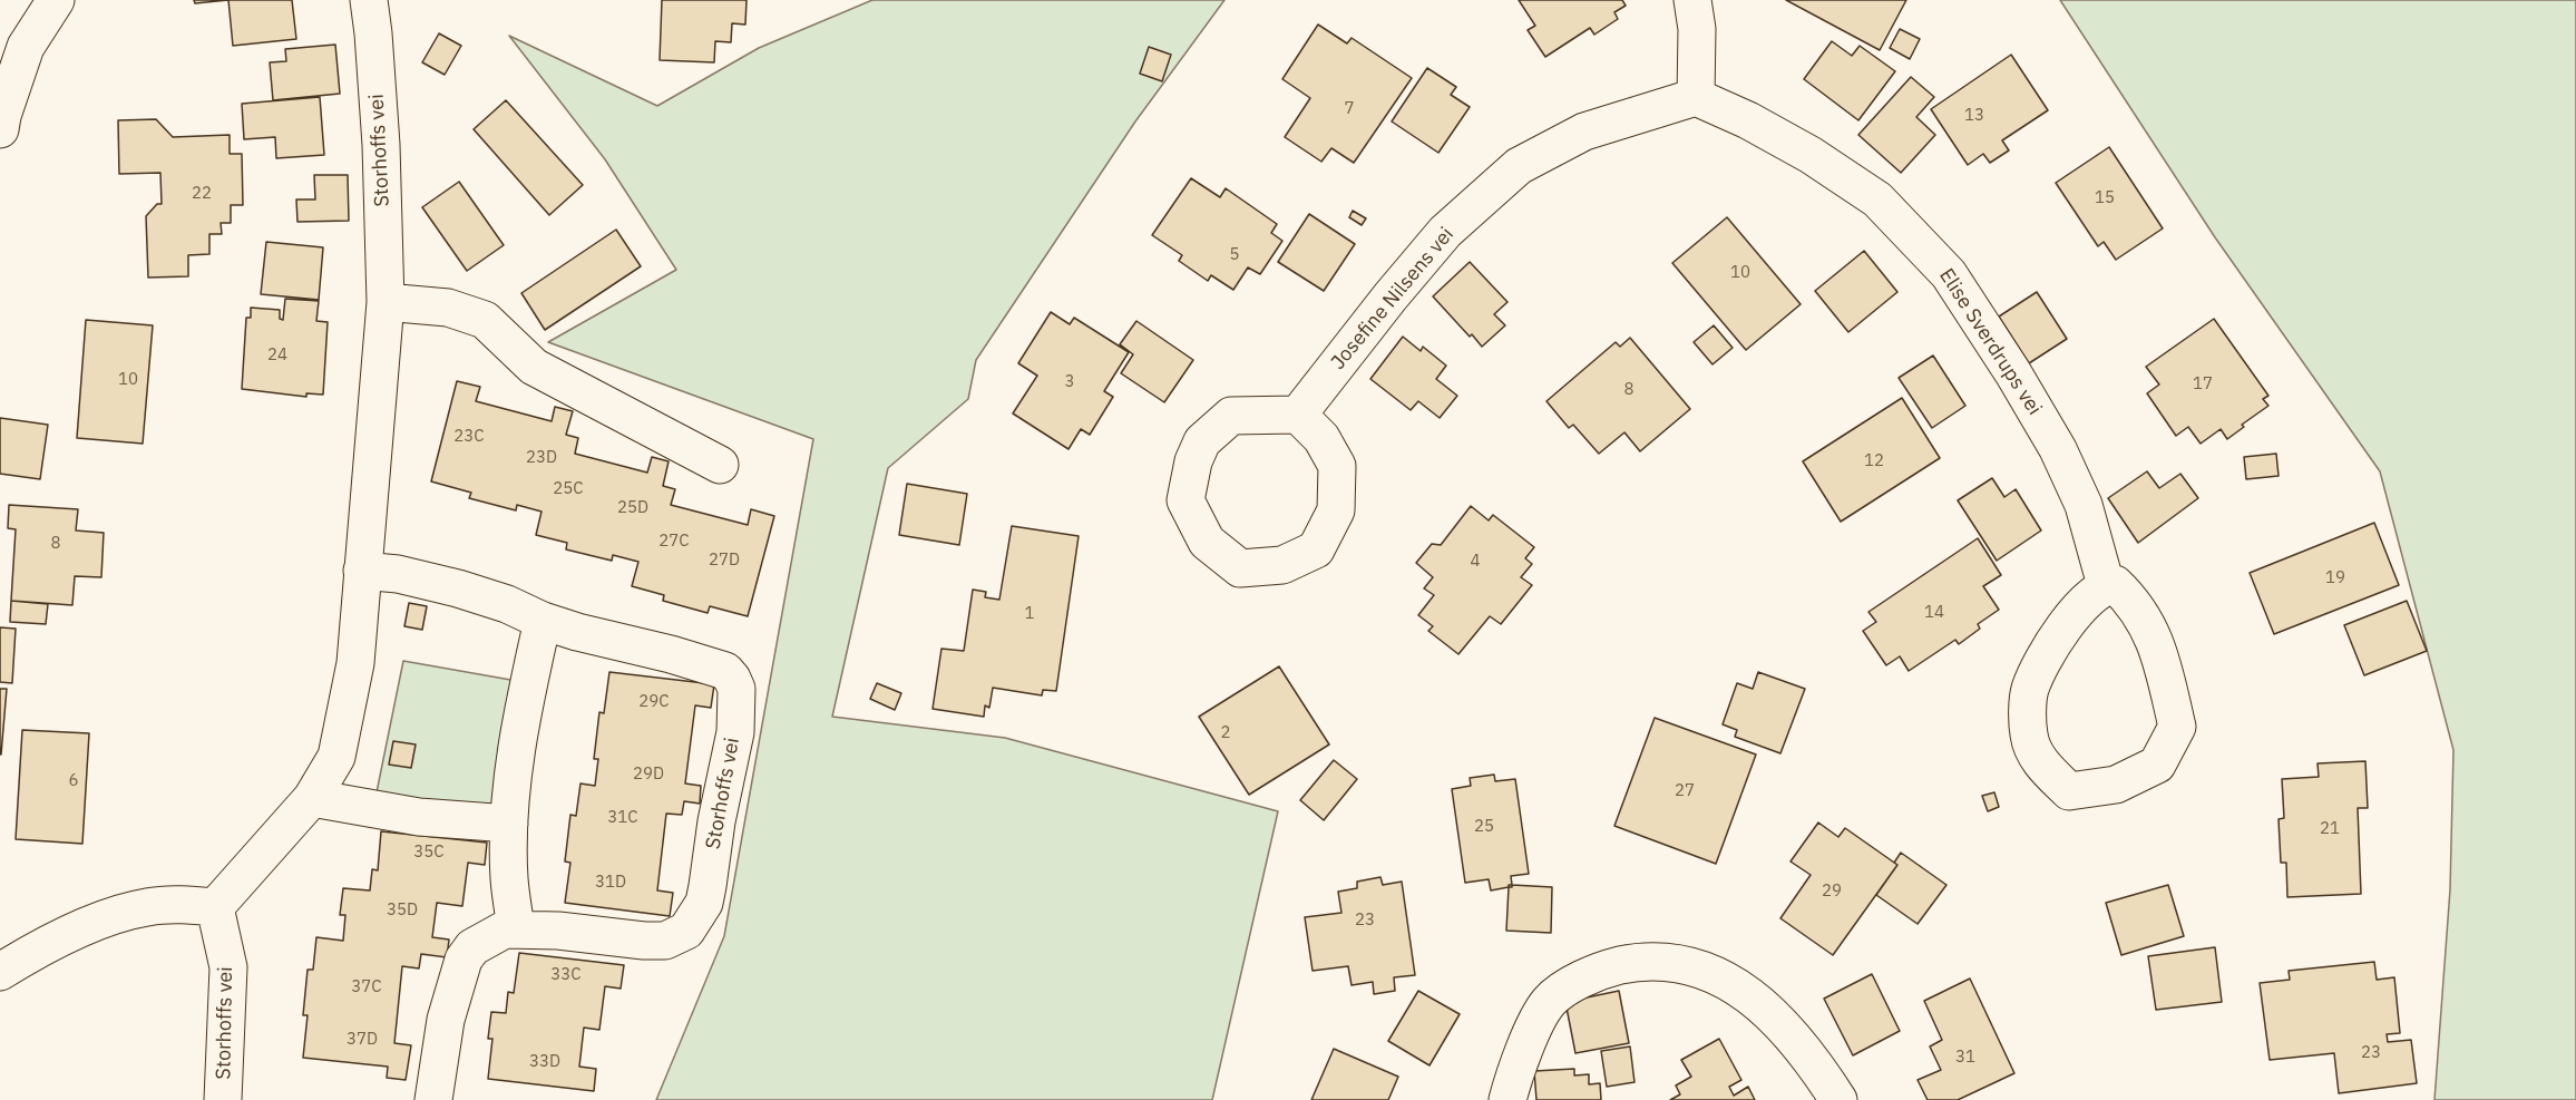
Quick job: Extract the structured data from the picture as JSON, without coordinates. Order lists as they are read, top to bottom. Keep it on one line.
{"streets":{"street":["Storhoffs vei","Josefine Nilsens vei","Elise Sverdrups vei"]},"crossings":[["Josefine Nilsens vei","Elise Sverdrups vei"]],"house_numbers":["7","13","22","15","5","10","24","10","3","17","8","23C","23D","12","25C","25D","27C","8","27D","4","19","14","1","29C","2","29D","6","27","31C","25","21","35C","31D","29","35D","23","33C","37C","37D","23","31","33D"]}
